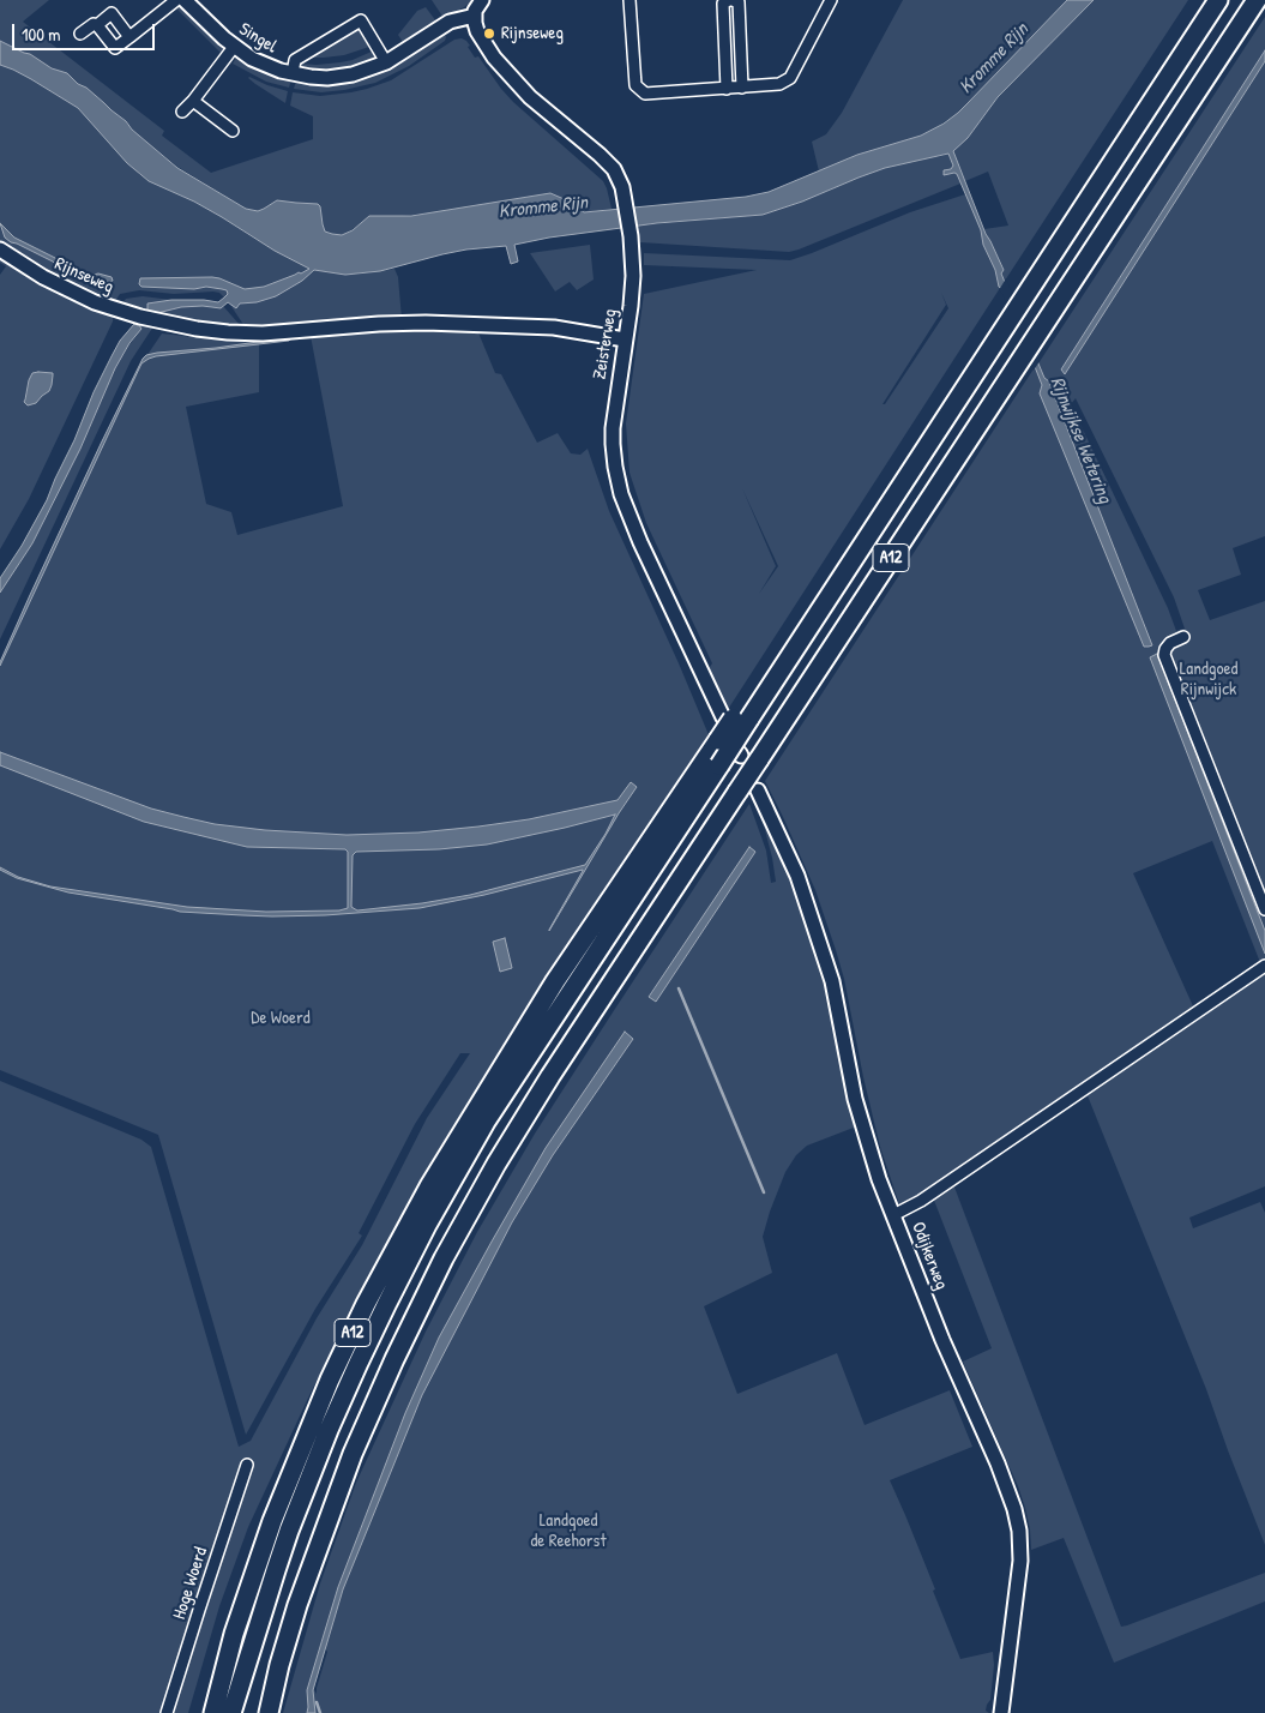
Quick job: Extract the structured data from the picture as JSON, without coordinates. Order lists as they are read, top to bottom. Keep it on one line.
{"streets":{"highway":["A12"],"street":["Singel","Rijnseweg","Zeisterweg","Odijkerweg","Hoge Woerd"]},"crossings":[["Singel","Zeisterweg"],["Rijnseweg","Zeisterweg"],["Zeisterweg","A12"]],"water":["Kromme Rijn","Rijnwijkse Wetering"],"parks":["Landgoed Rijnwijck","De Woerd","Landgoed de Reehorst"],"places":["Rijnseweg"],"scale_bar":"100 m"}
